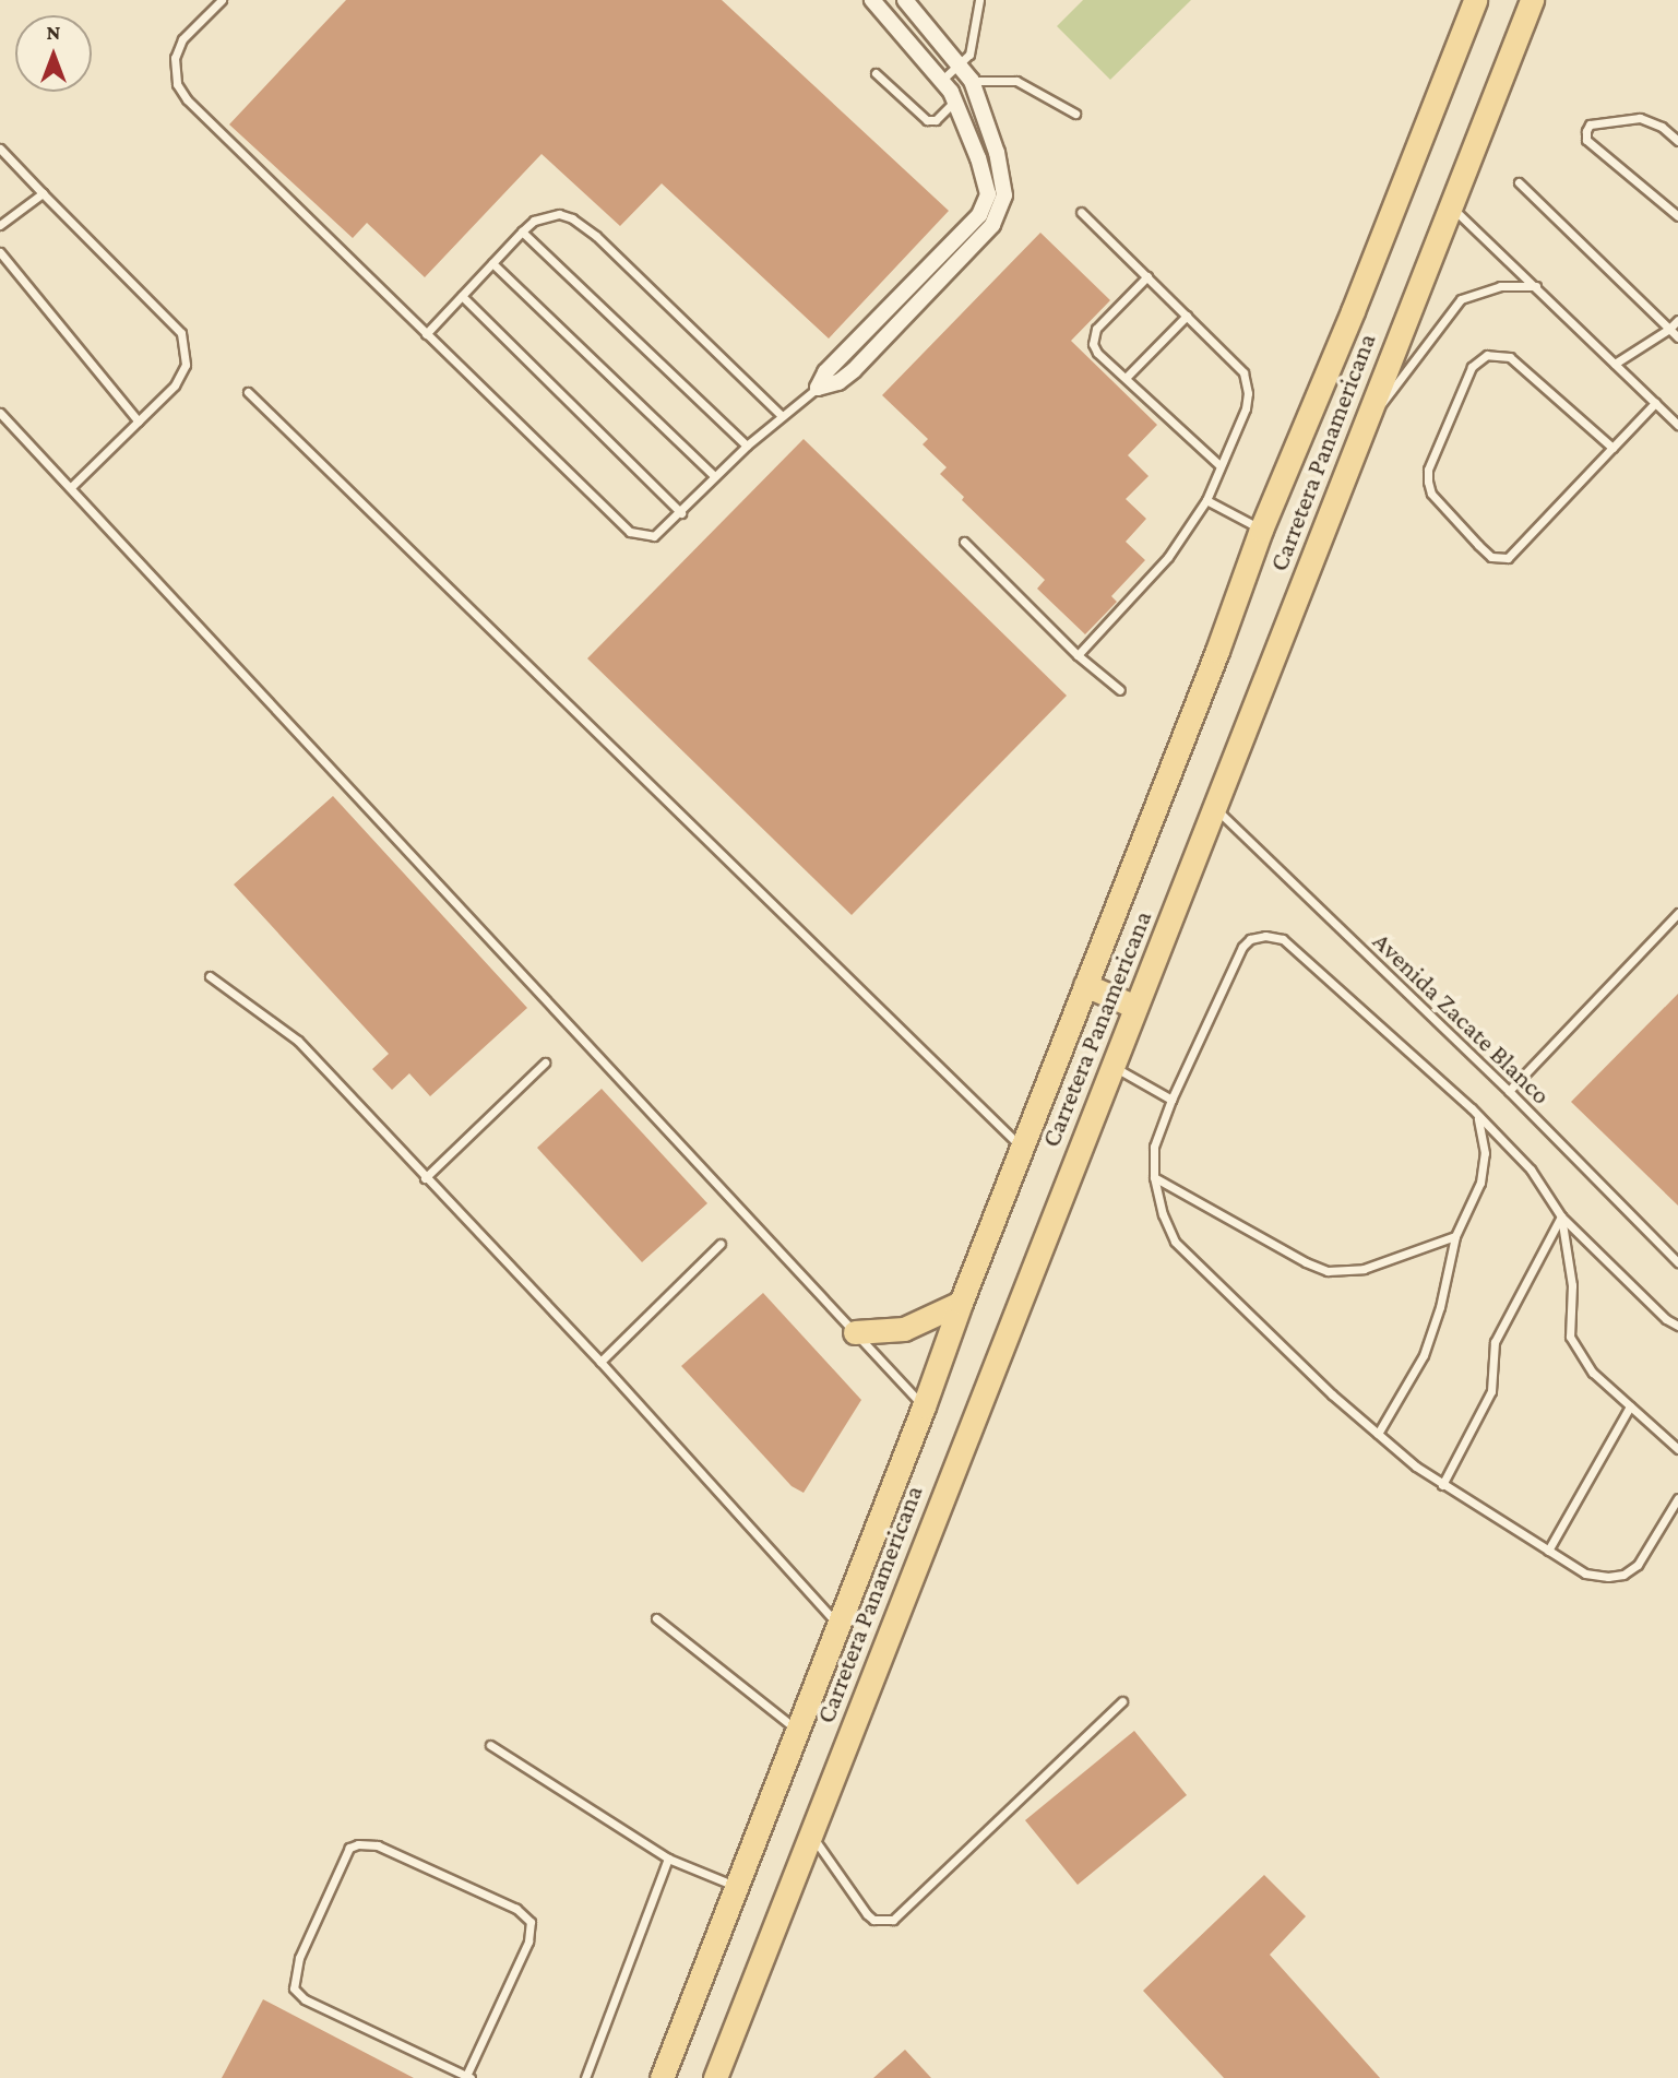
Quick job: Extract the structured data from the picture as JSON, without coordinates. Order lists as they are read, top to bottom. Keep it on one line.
{"streets":{"main road":["Carretera Panamericana"],"lane":["Avenida Zacate Blanco"]},"crossings":[["Carretera Panamericana","Avenida Zacate Blanco"]],"north":"top"}
